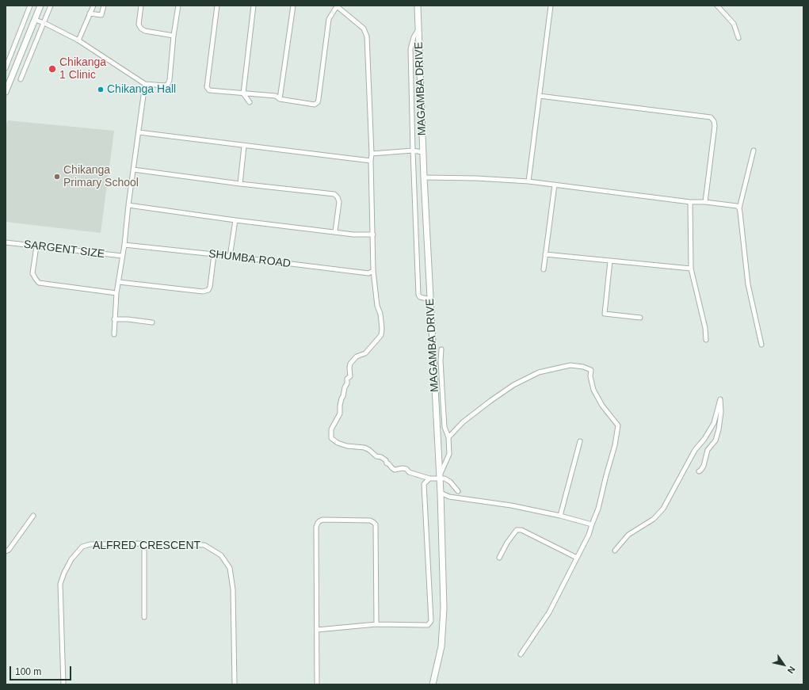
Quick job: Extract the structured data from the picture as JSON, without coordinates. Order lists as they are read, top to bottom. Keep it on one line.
{"streets":{"street":["MAGAMBA DRIVE","SARGENT SIZE","SHUMBA ROAD","ALFRED CRESCENT"]},"places":["Chikanga 1 Clinic","Chikanga Hall","Chikanga Primary School"],"scale_bar":"100 m","north":"bottom right"}
